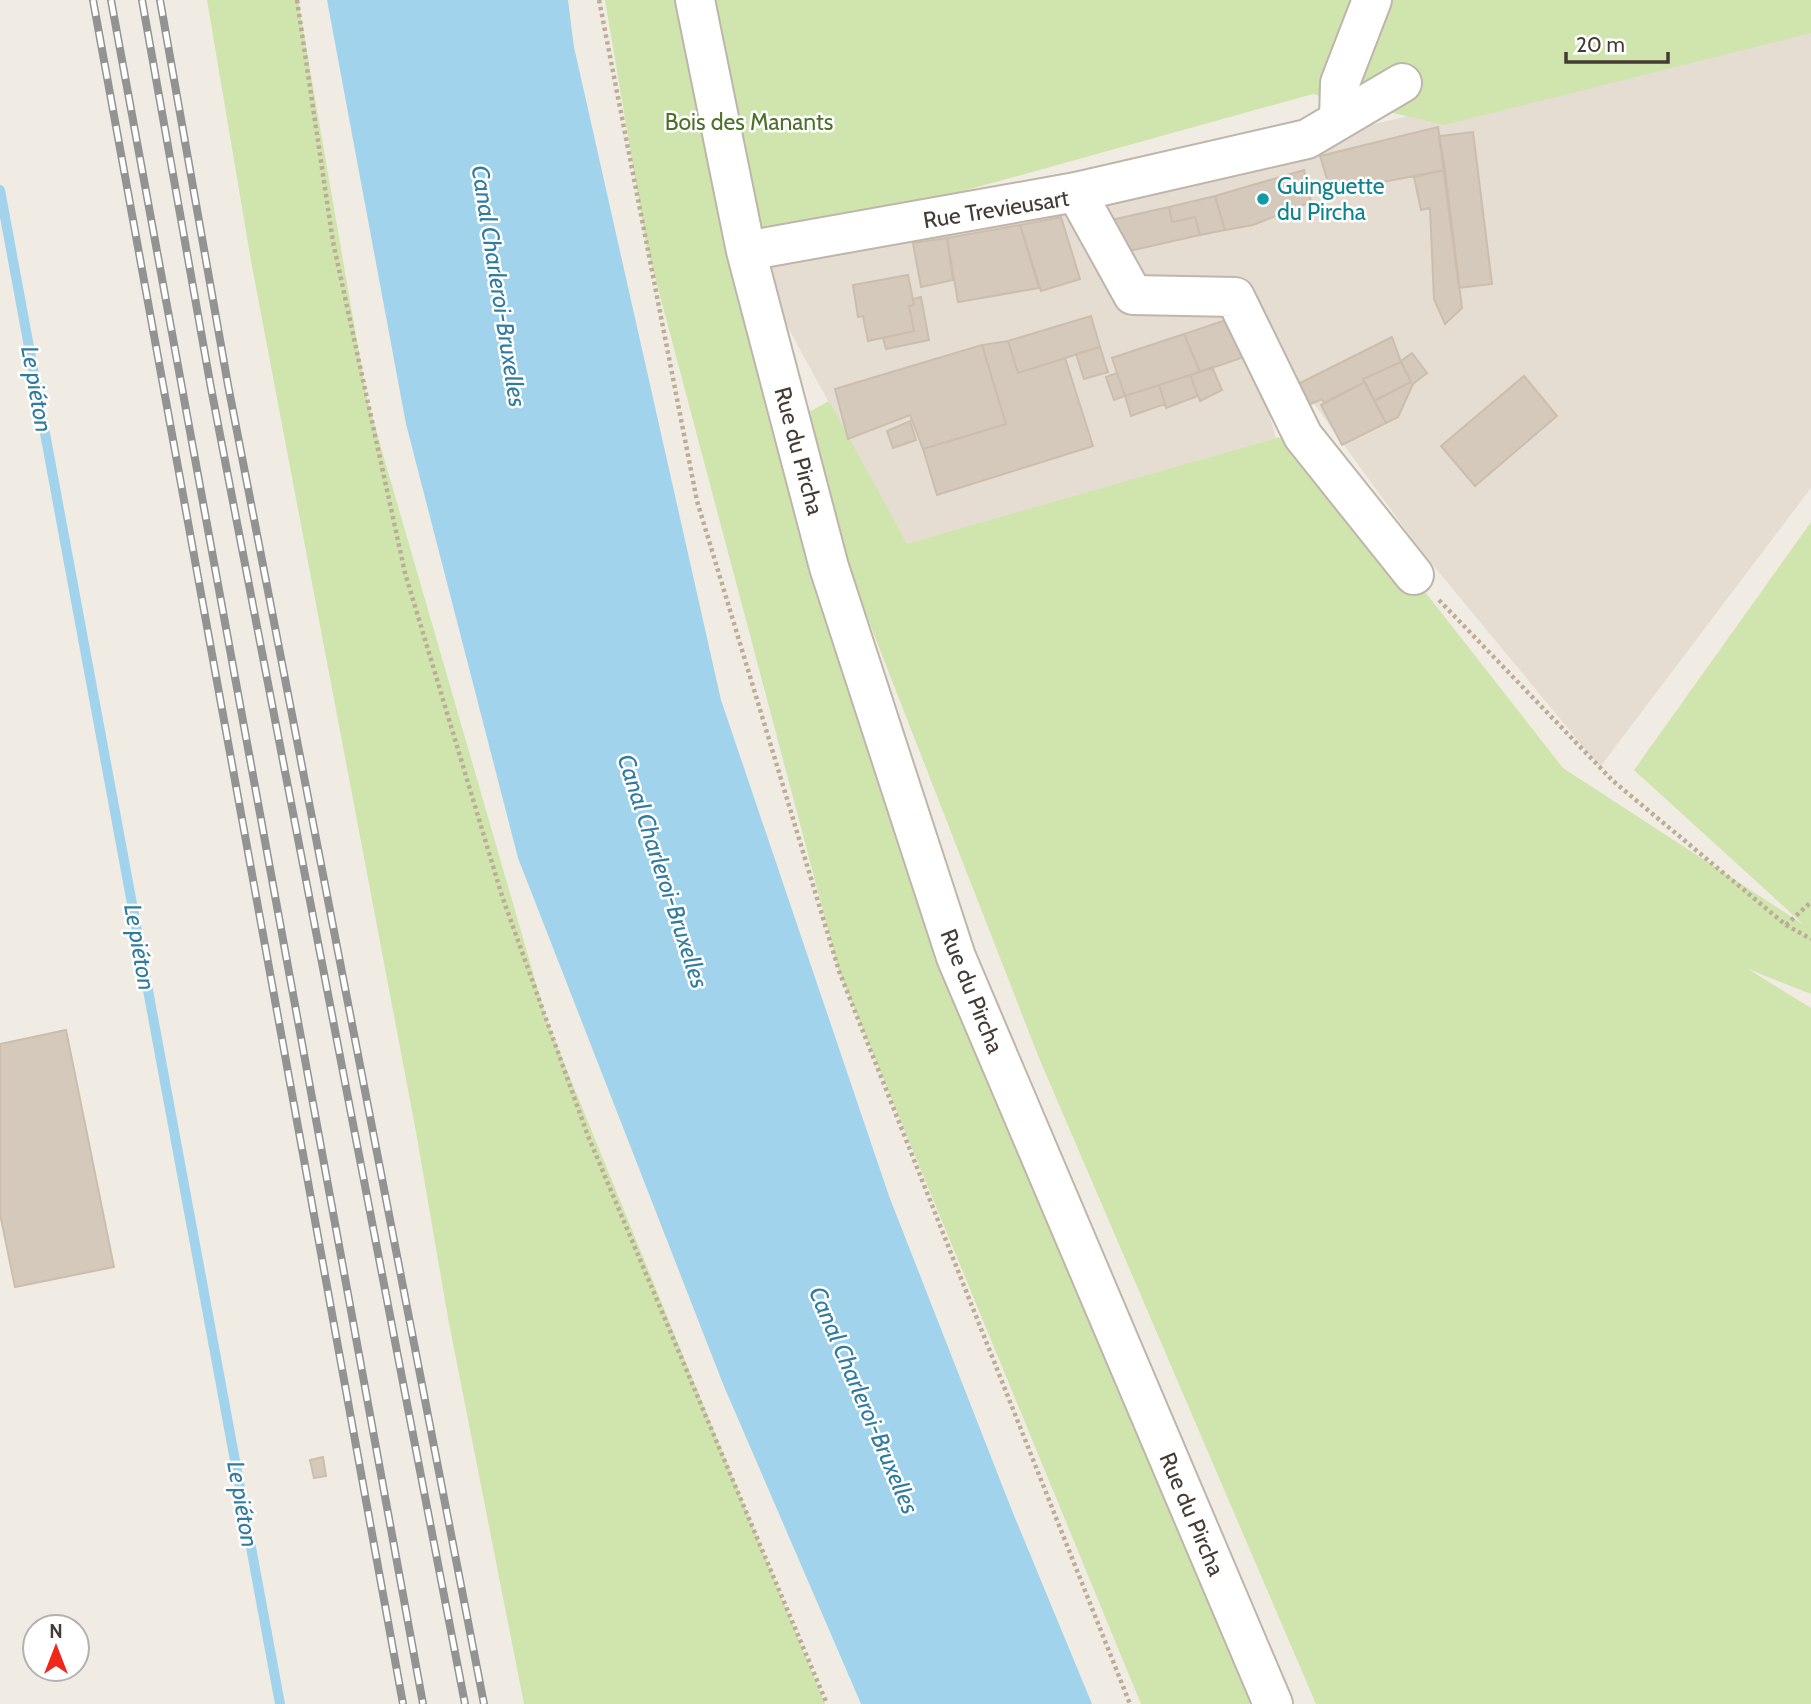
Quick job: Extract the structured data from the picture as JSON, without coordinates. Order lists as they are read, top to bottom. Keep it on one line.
{"streets":{"street":["Rue Trevieusart","Rue du Pircha"]},"crossings":[["Rue Trevieusart","Rue du Pircha"]],"water":["Canal Charleroi-Bruxelles","Le piéton"],"parks":["Bois des Manants"],"places":["Guinguette du Pircha"],"scale_bar":"20 m","north":"top"}
